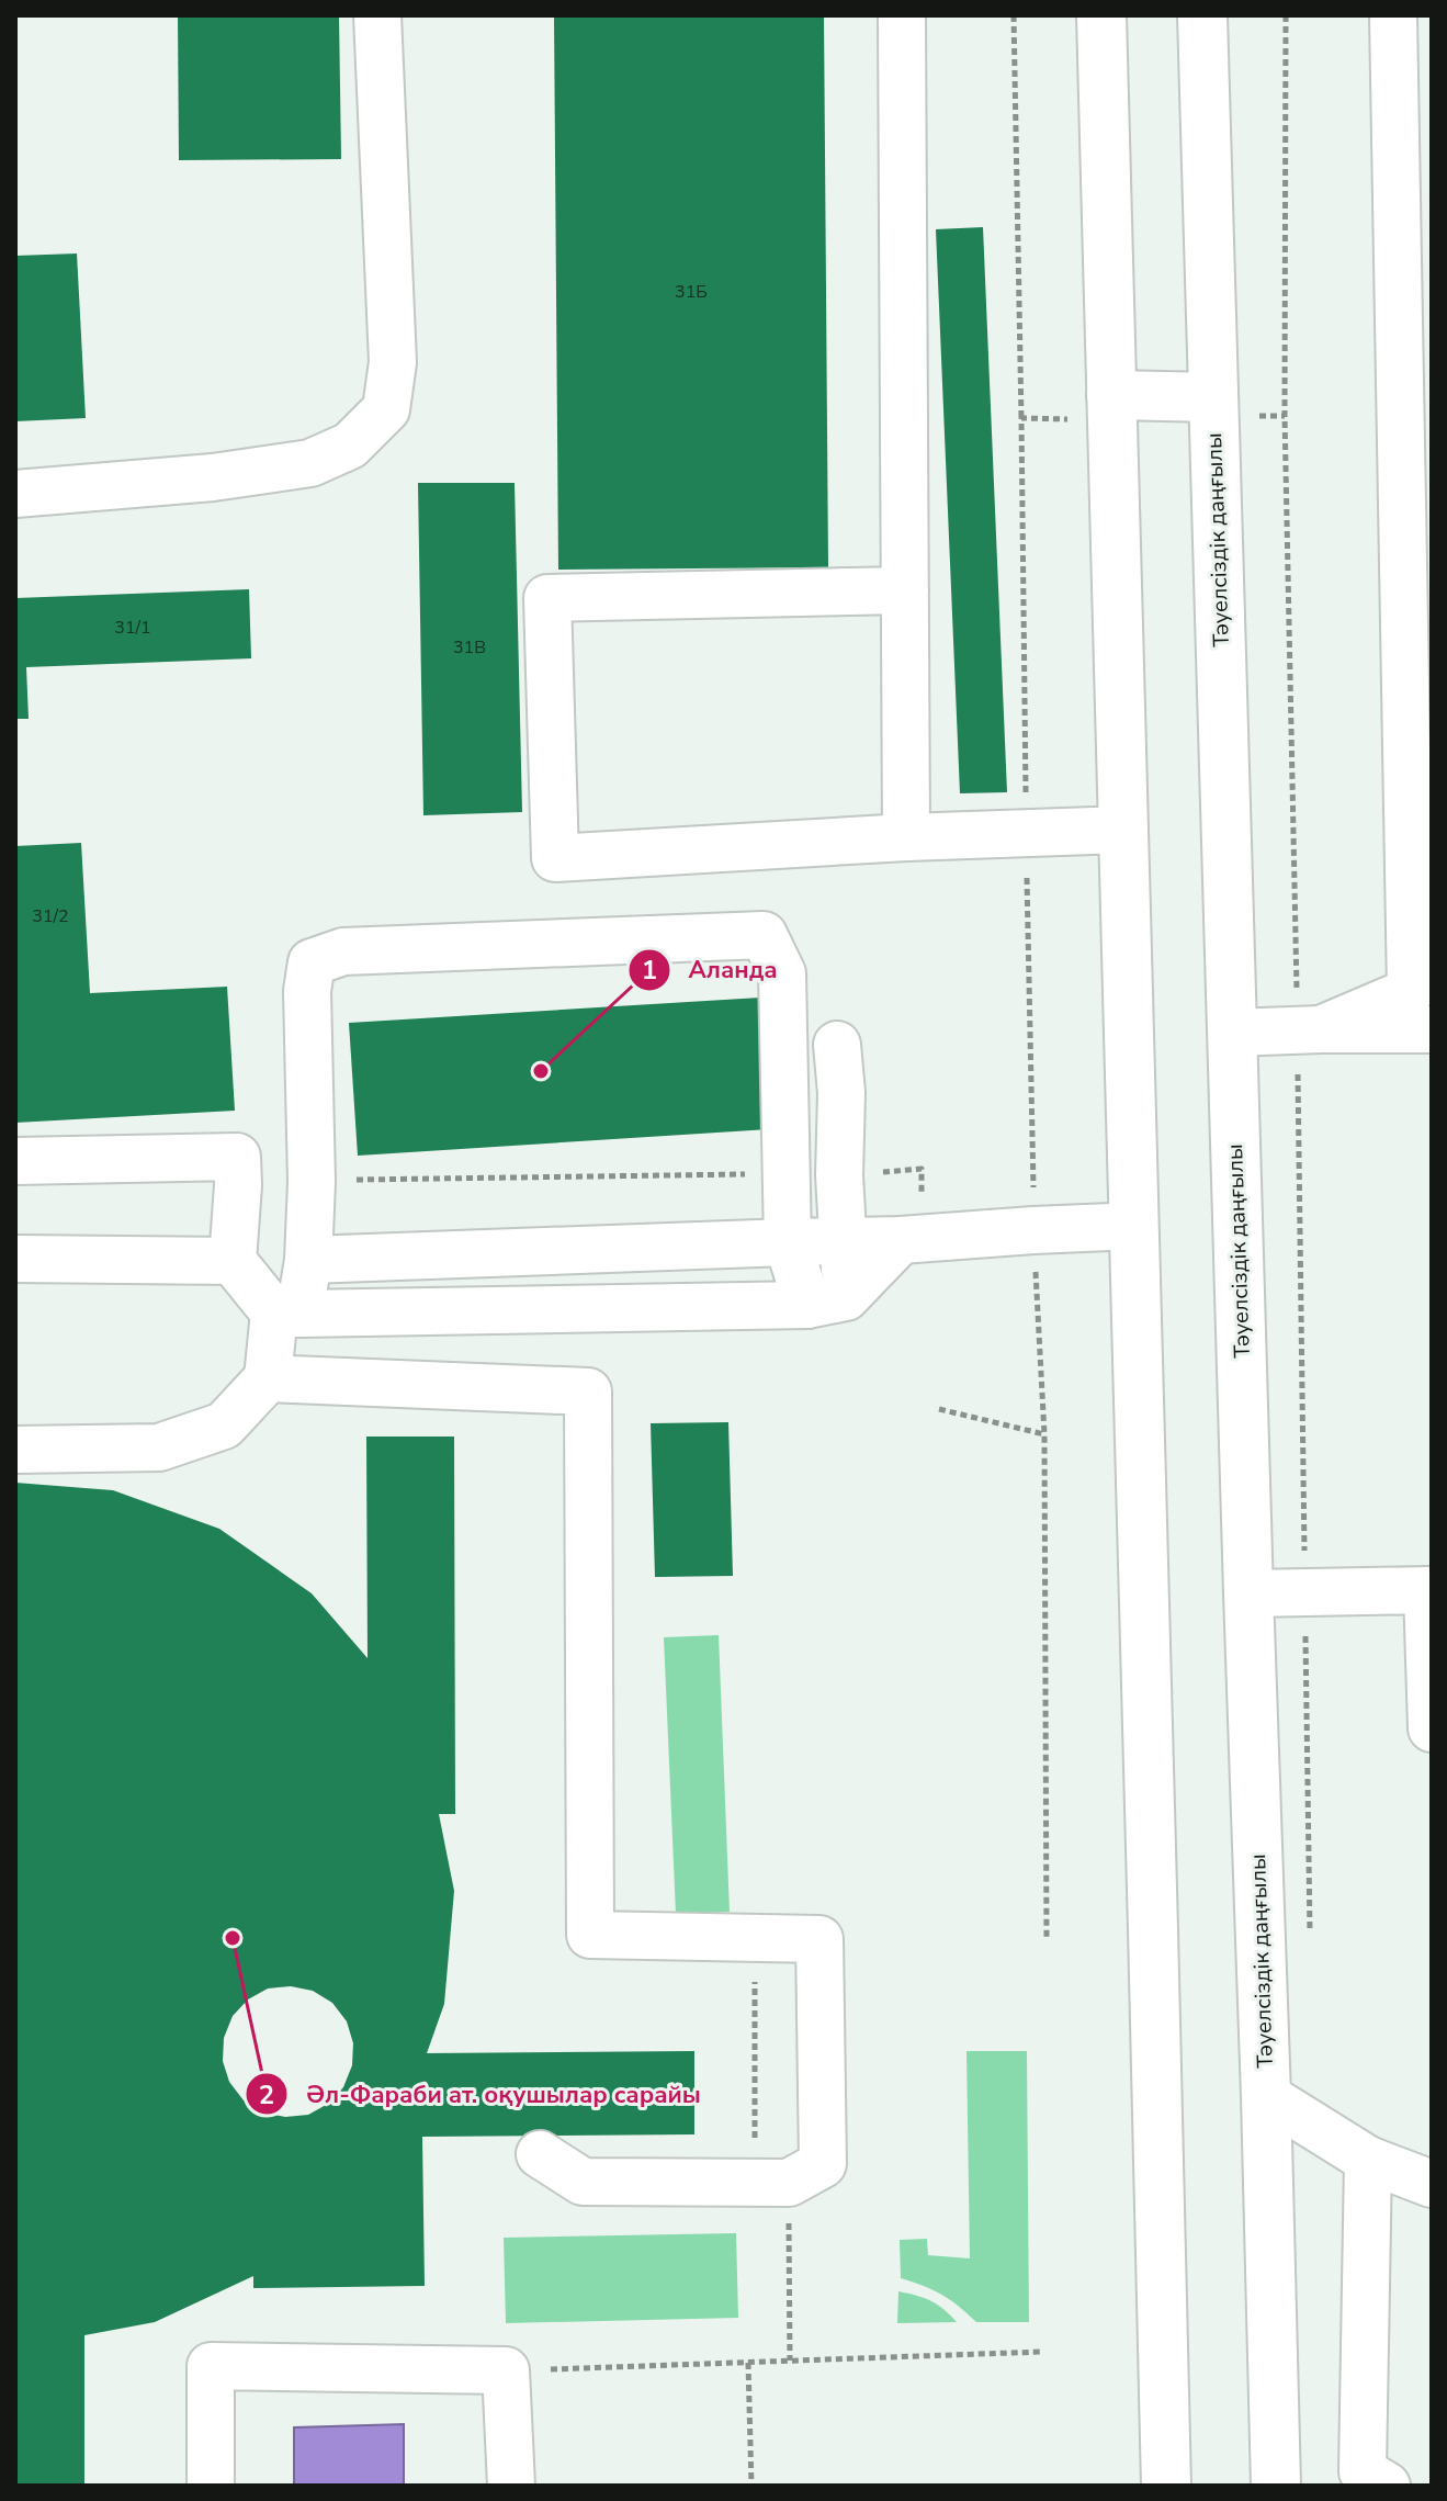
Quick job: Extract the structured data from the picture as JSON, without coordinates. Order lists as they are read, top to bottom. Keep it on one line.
{"streets":{"main road":["Тәуелсіздік даңғылы"]},"places":["Аланда","Әл-Фараби ат. оқушылар сарайы"],"house_numbers":["31Б","31/1","31В","31/2"]}
